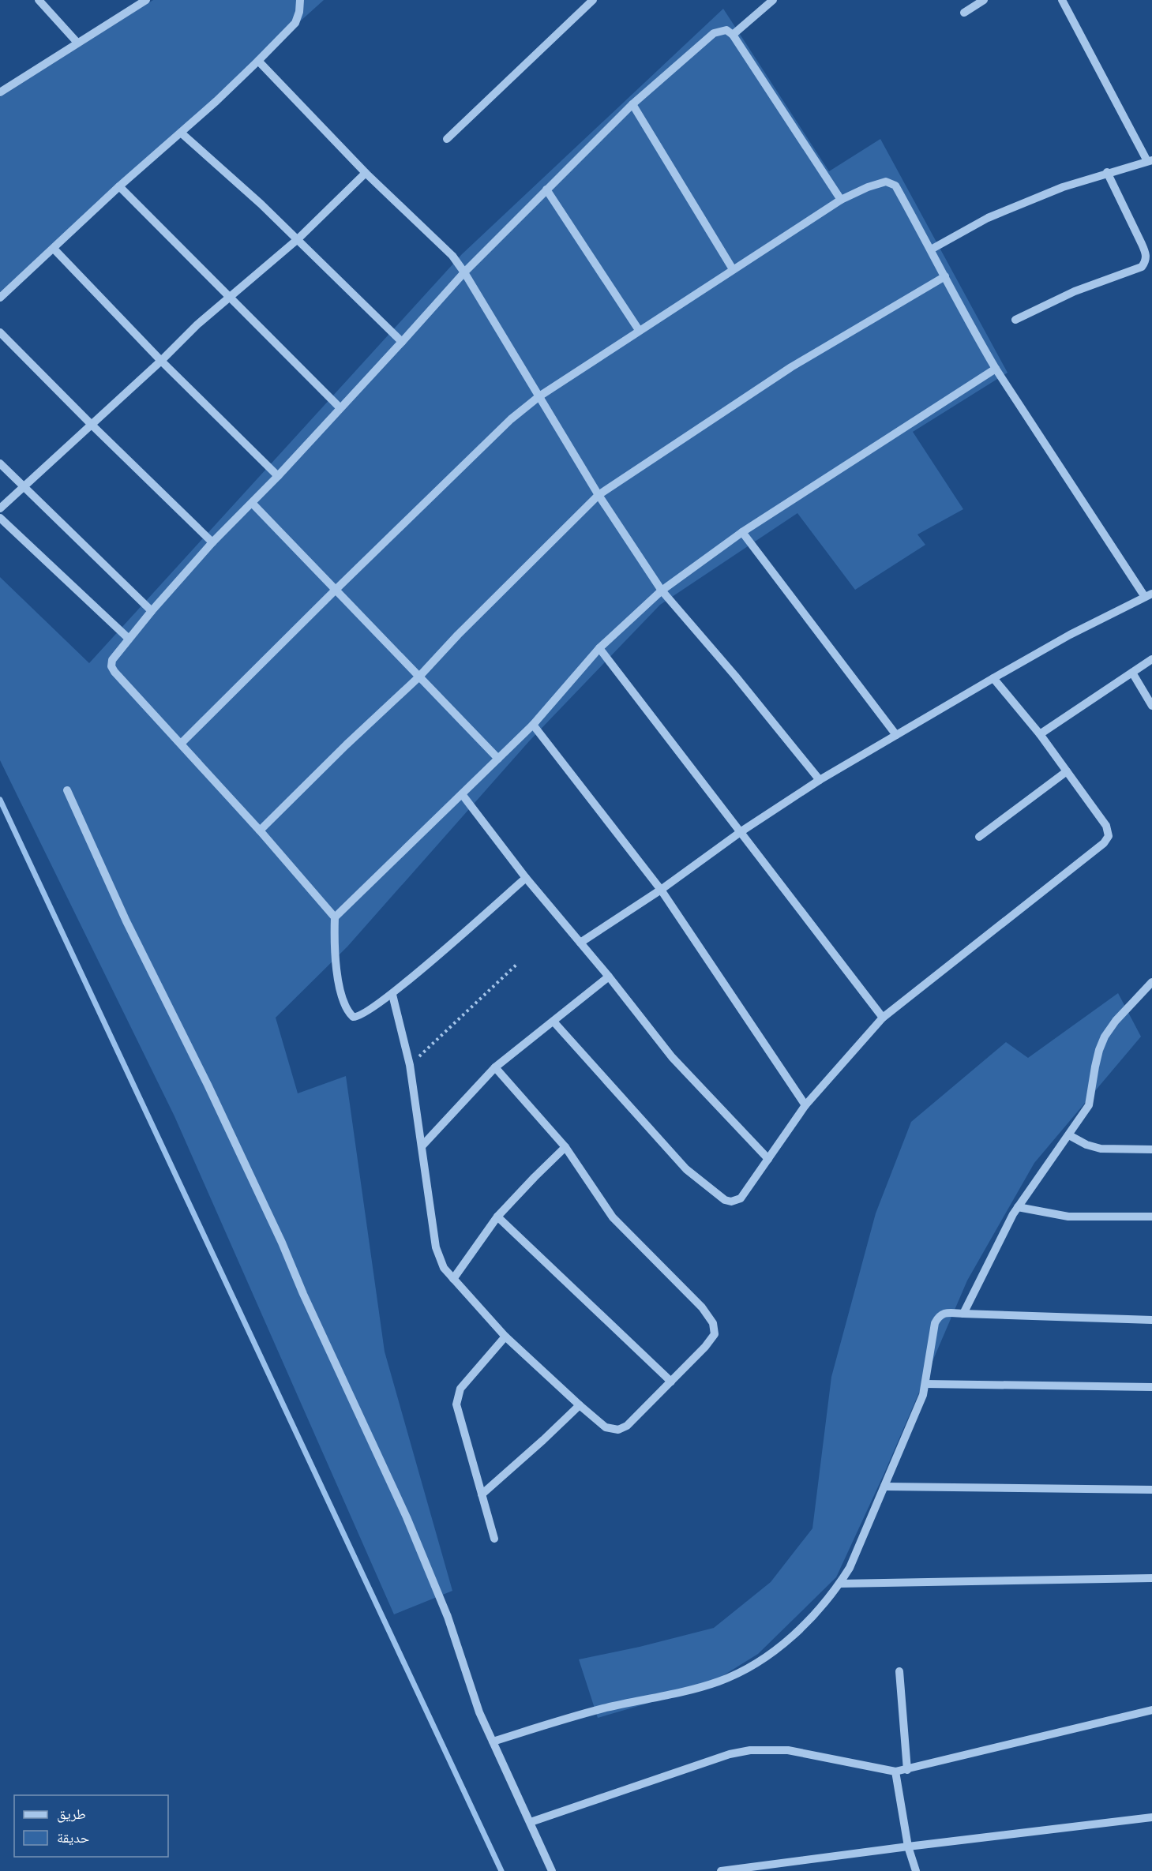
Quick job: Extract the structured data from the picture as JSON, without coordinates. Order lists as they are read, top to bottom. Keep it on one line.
{"legend":["طريق","حديقة"]}
